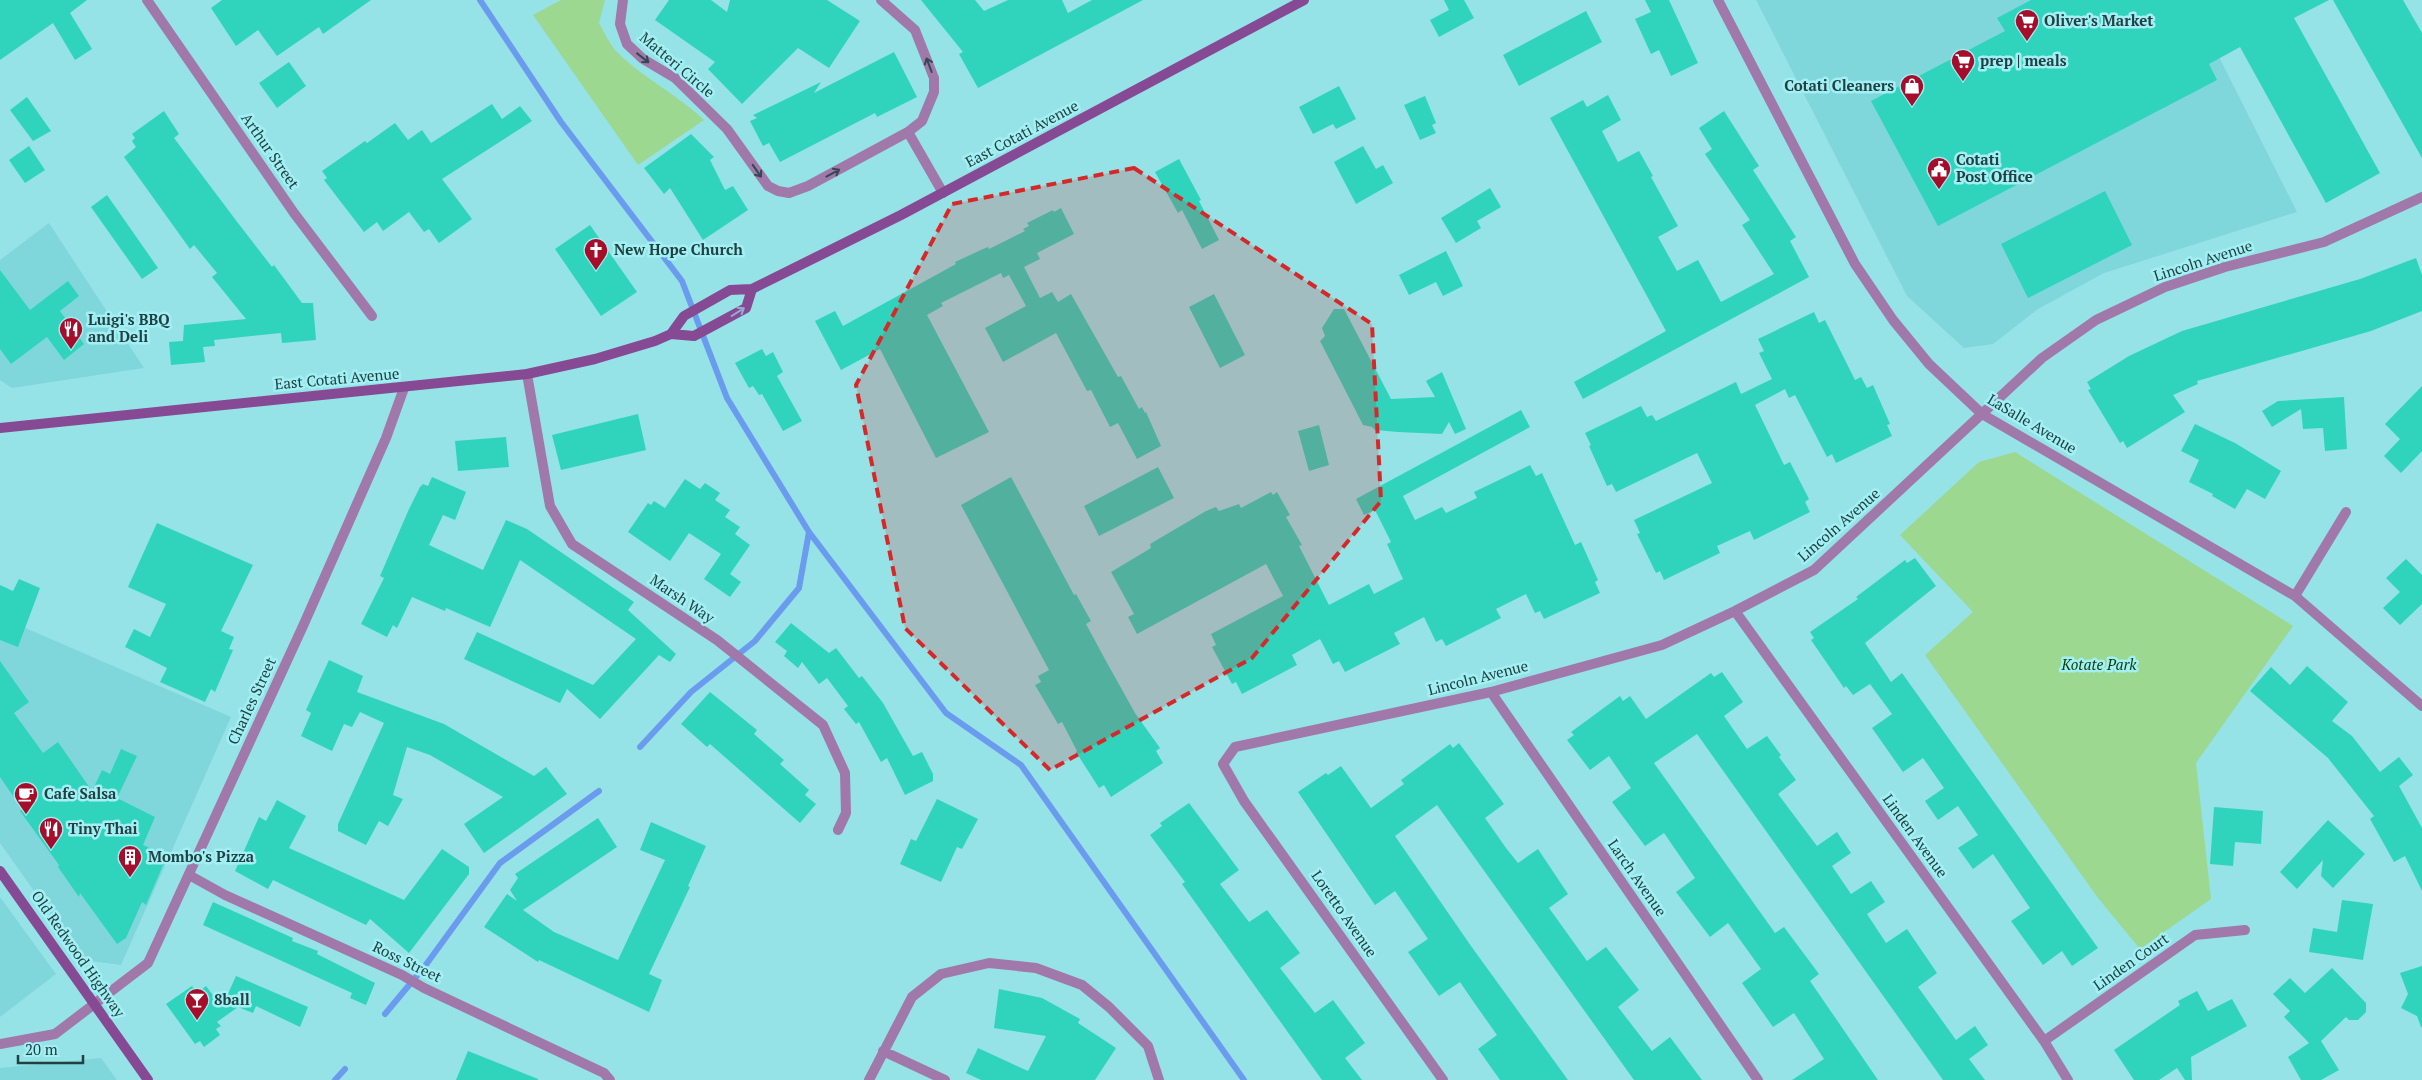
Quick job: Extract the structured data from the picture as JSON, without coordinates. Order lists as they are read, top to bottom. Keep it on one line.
{"streets":{"main road":["East Cotati Avenue","Old Redwood Highway"],"street":["Matteri Circle","Arthur Street","Lincoln Avenue","LaSalle Avenue","Marsh Way","Charles Street","Linden Avenue","Larch Avenue","Loretto Avenue","Ross Street","Linden Court"]},"crossings":[["East Cotati Avenue","Marsh Way"],["East Cotati Avenue","Charles Street"],["Lincoln Avenue","LaSalle Avenue"],["Lincoln Avenue","Linden Avenue"],["Lincoln Avenue","Larch Avenue"],["Lincoln Avenue","Loretto Avenue"],["Charles Street","Old Redwood Highway"],["Charles Street","Ross Street"],["Linden Avenue","Linden Court"]],"parks":["Kotate Park"],"places":{"supermarket":["Oliver's Market","prep | meals"],"shop":["Cotati Cleaners"],"public building":["Cotati Post Office"],"church":["New Hope Church"],"restaurant":["Luigi's BBQ and Deli","Tiny Thai"],"cafe":["Cafe Salsa"],"building":["Mombo's Pizza"],"bar":["8ball"]},"scale_bar":"20 m"}
